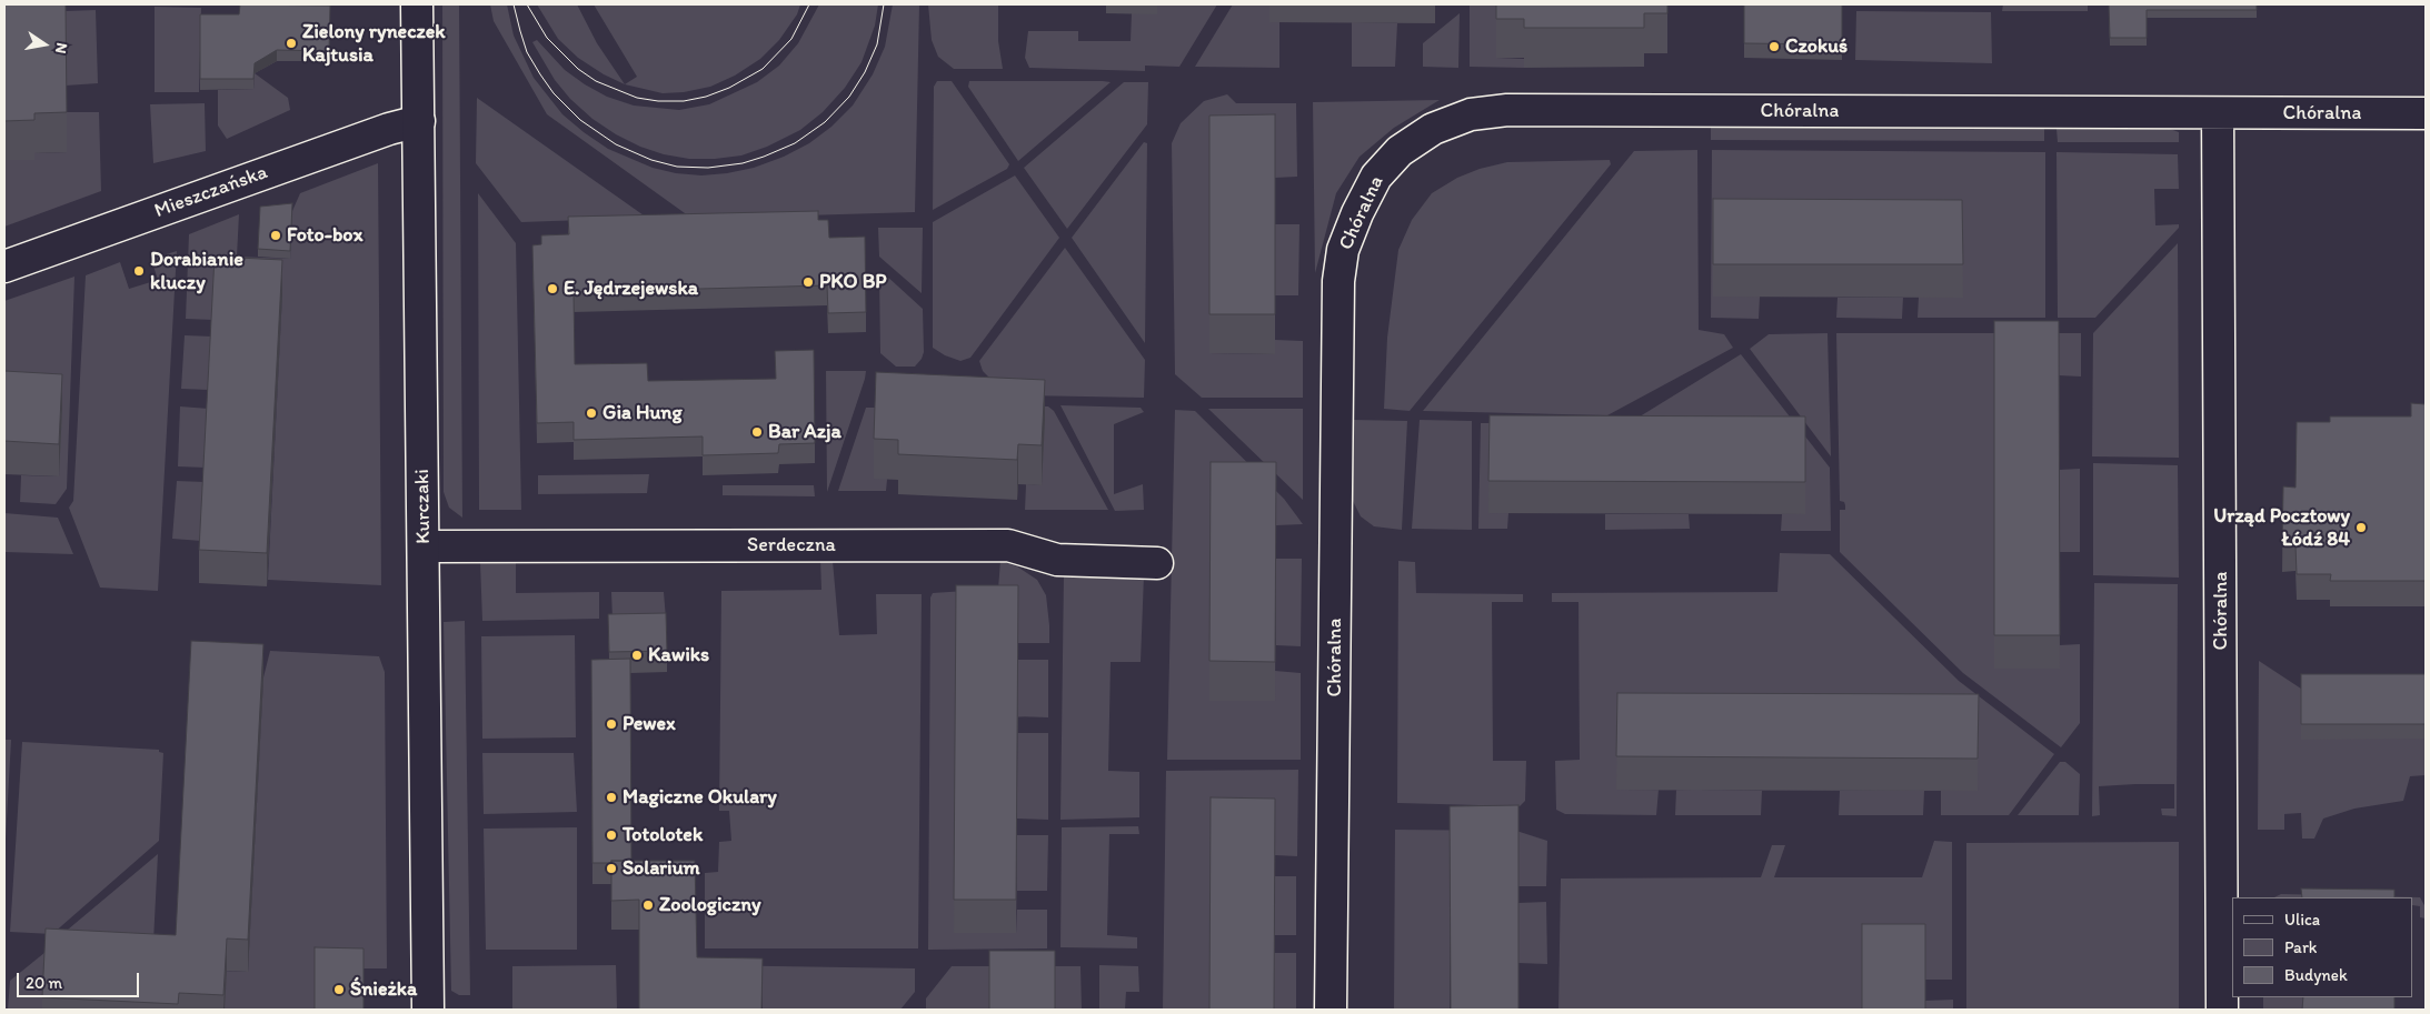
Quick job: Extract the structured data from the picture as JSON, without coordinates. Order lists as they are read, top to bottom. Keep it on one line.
{"streets":{"street":["Chóralna","Mieszczańska","Kurczaki","Serdeczna"]},"crossings":[["Mieszczańska","Kurczaki"],["Kurczaki","Serdeczna"]],"places":["Zielony ryneczek Kajtusia","Czokuś","Foto-box","Dorabianie kluczy","PKO BP","E. Jędrzejewska","Gia Hung","Bar Azja","Urząd Pocztowy Łódź 84","Kawiks","Pewex","Magiczne Okulary","Totolotek","Solarium","Zoologiczny","Śnieżka"],"legend":["Ulica","Park","Budynek"],"scale_bar":"20 m","north":"right"}
